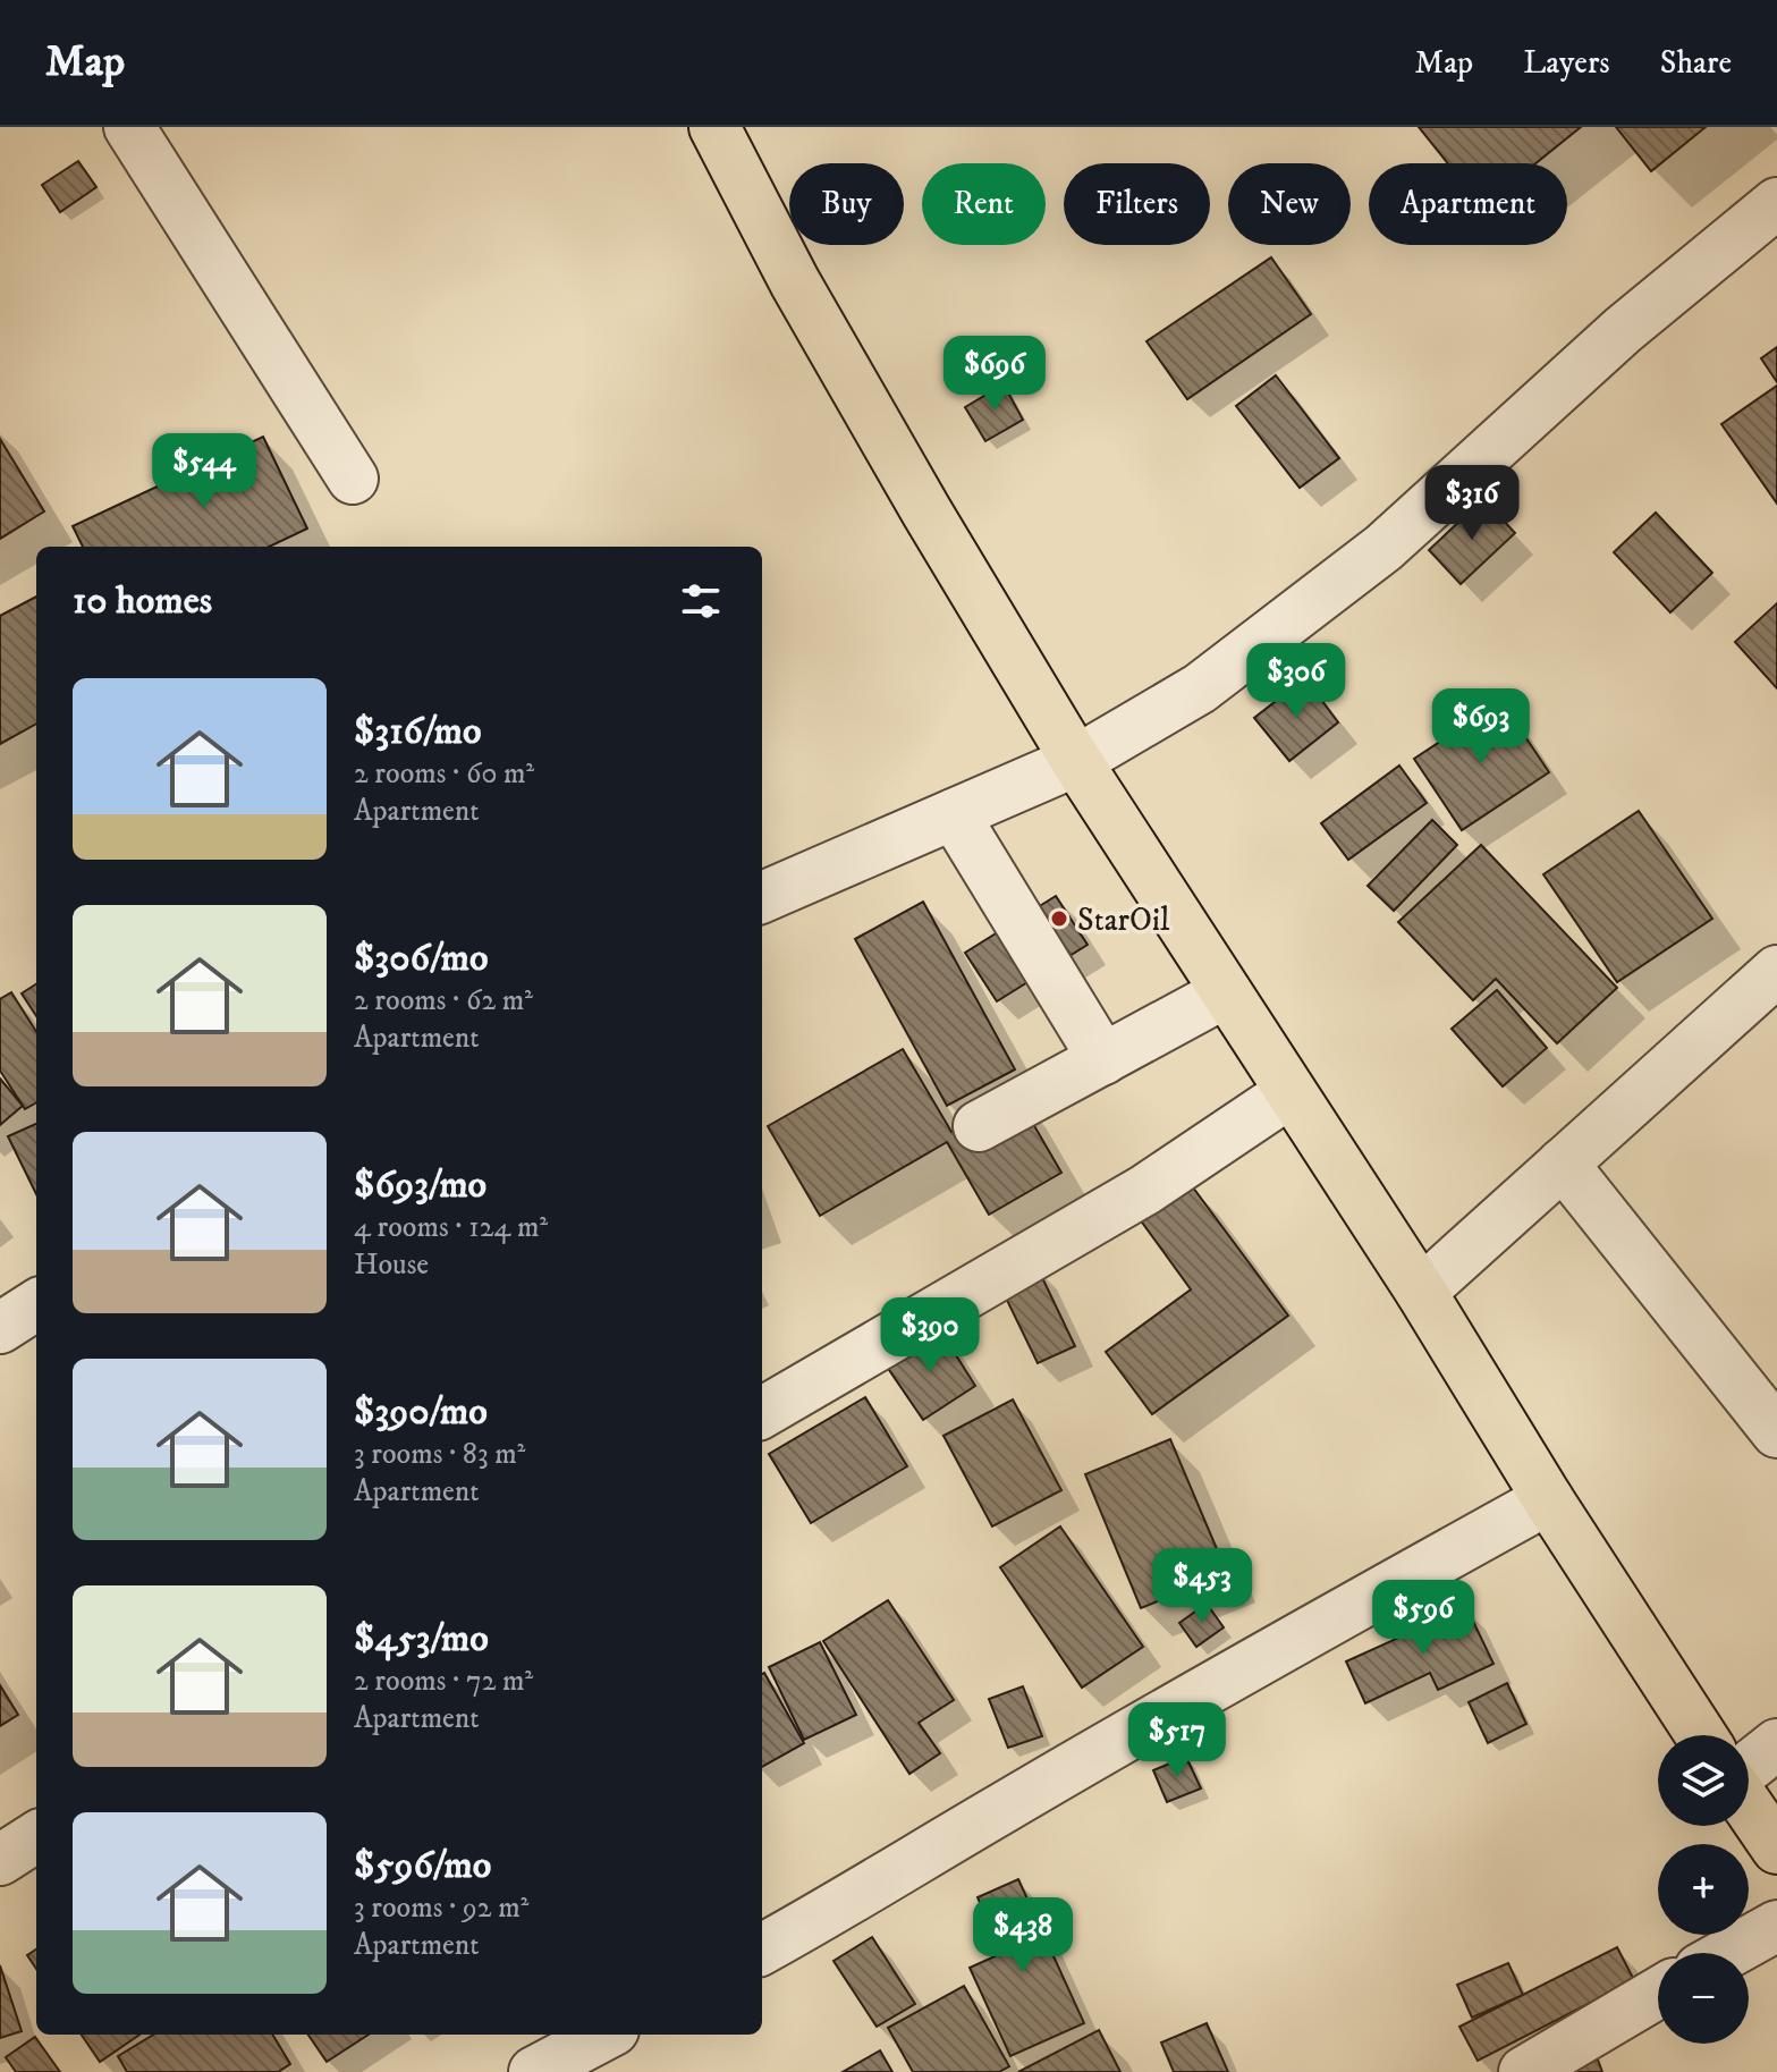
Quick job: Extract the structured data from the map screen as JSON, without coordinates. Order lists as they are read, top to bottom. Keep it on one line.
{"places":["StarOil"],"page":{"header":"Map","nav":["Map","Layers","Share"],"chip":["Buy","Rent","Filters","New","Apartment"],"price":["$696","$544","$316","$306","$693","$390","$453","$596","$517","$438"],"heading":"10 homes","list":[{"name":"$316/mo","note":"2 rooms · 60 m² · Apartment"},{"name":"$306/mo","note":"2 rooms · 62 m² · Apartment"},{"name":"$693/mo","note":"4 rooms · 124 m² · House"},{"name":"$390/mo","note":"3 rooms · 83 m² · Apartment"},{"name":"$453/mo","note":"2 rooms · 72 m² · Apartment"},{"name":"$596/mo","note":"3 rooms · 92 m² · Apartment"}],"map_buttons":["+","−"]}}
